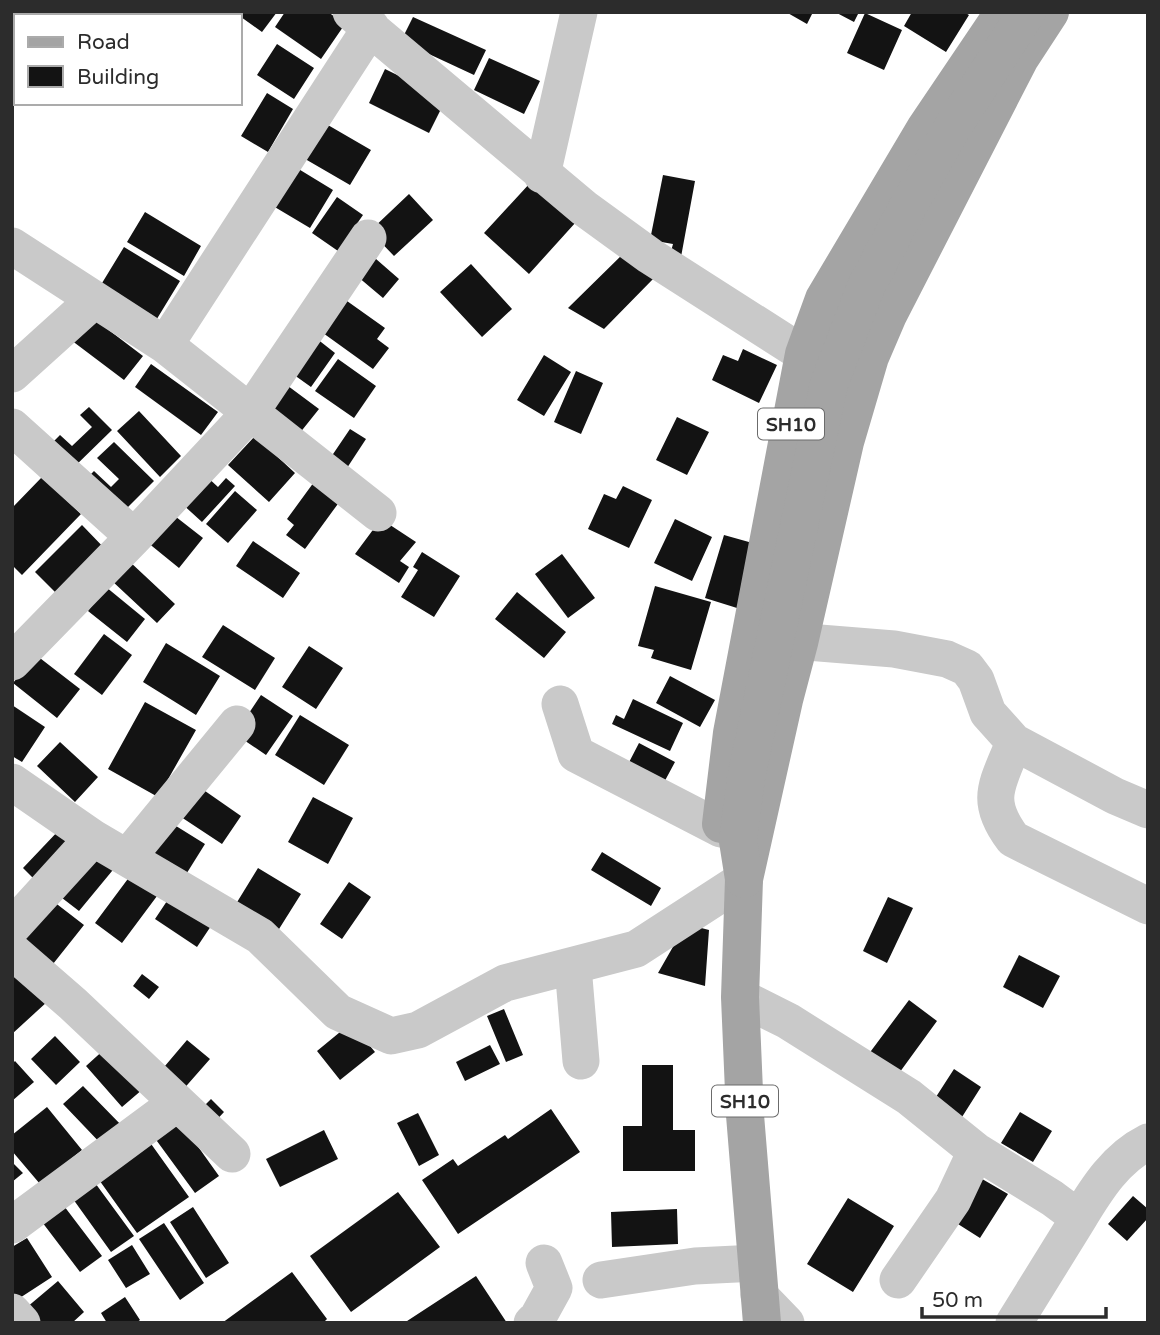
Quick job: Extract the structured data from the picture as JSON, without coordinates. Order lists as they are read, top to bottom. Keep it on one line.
{"streets":{"main road":["SH10"]},"legend":["Road","Building"],"scale_bar":"50 m"}
